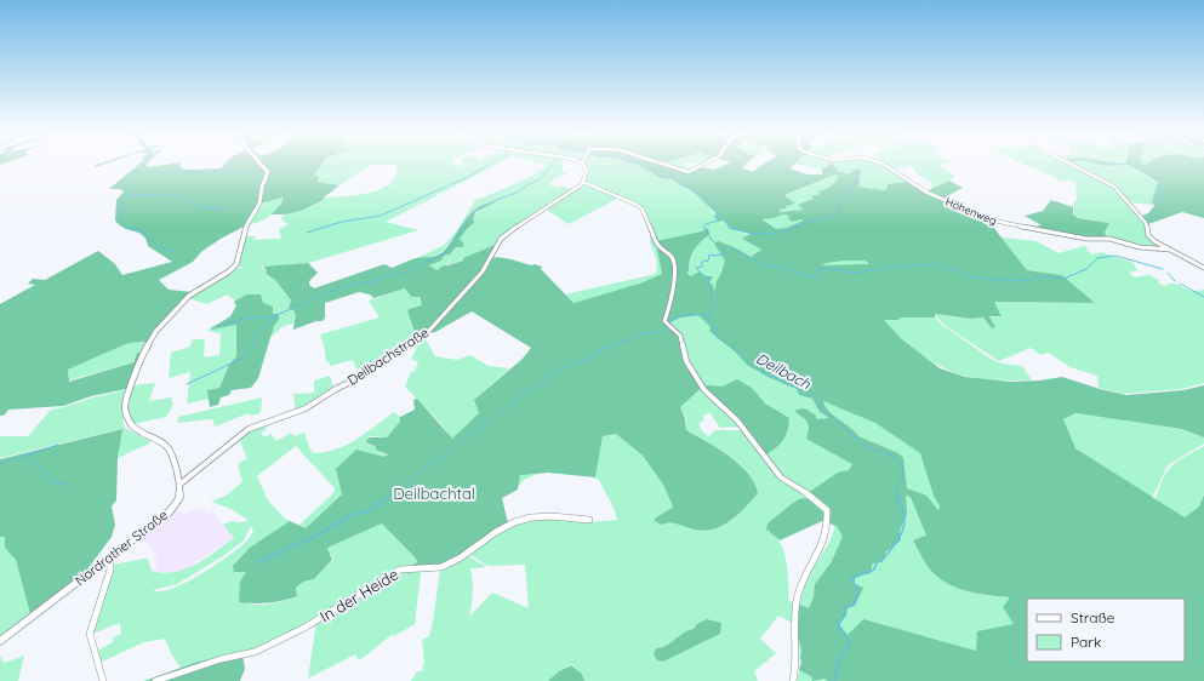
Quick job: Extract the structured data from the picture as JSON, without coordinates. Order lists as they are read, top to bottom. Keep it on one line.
{"streets":{"main road":["Nordrather Straße"],"street":["Höhenweg","Deilbachstraße","In der Heide"]},"crossings":[["Deilbachstraße","Nordrather Straße"]],"water":["Deilbach"],"parks":["Deilbachtal"],"legend":["Straße","Park"]}
